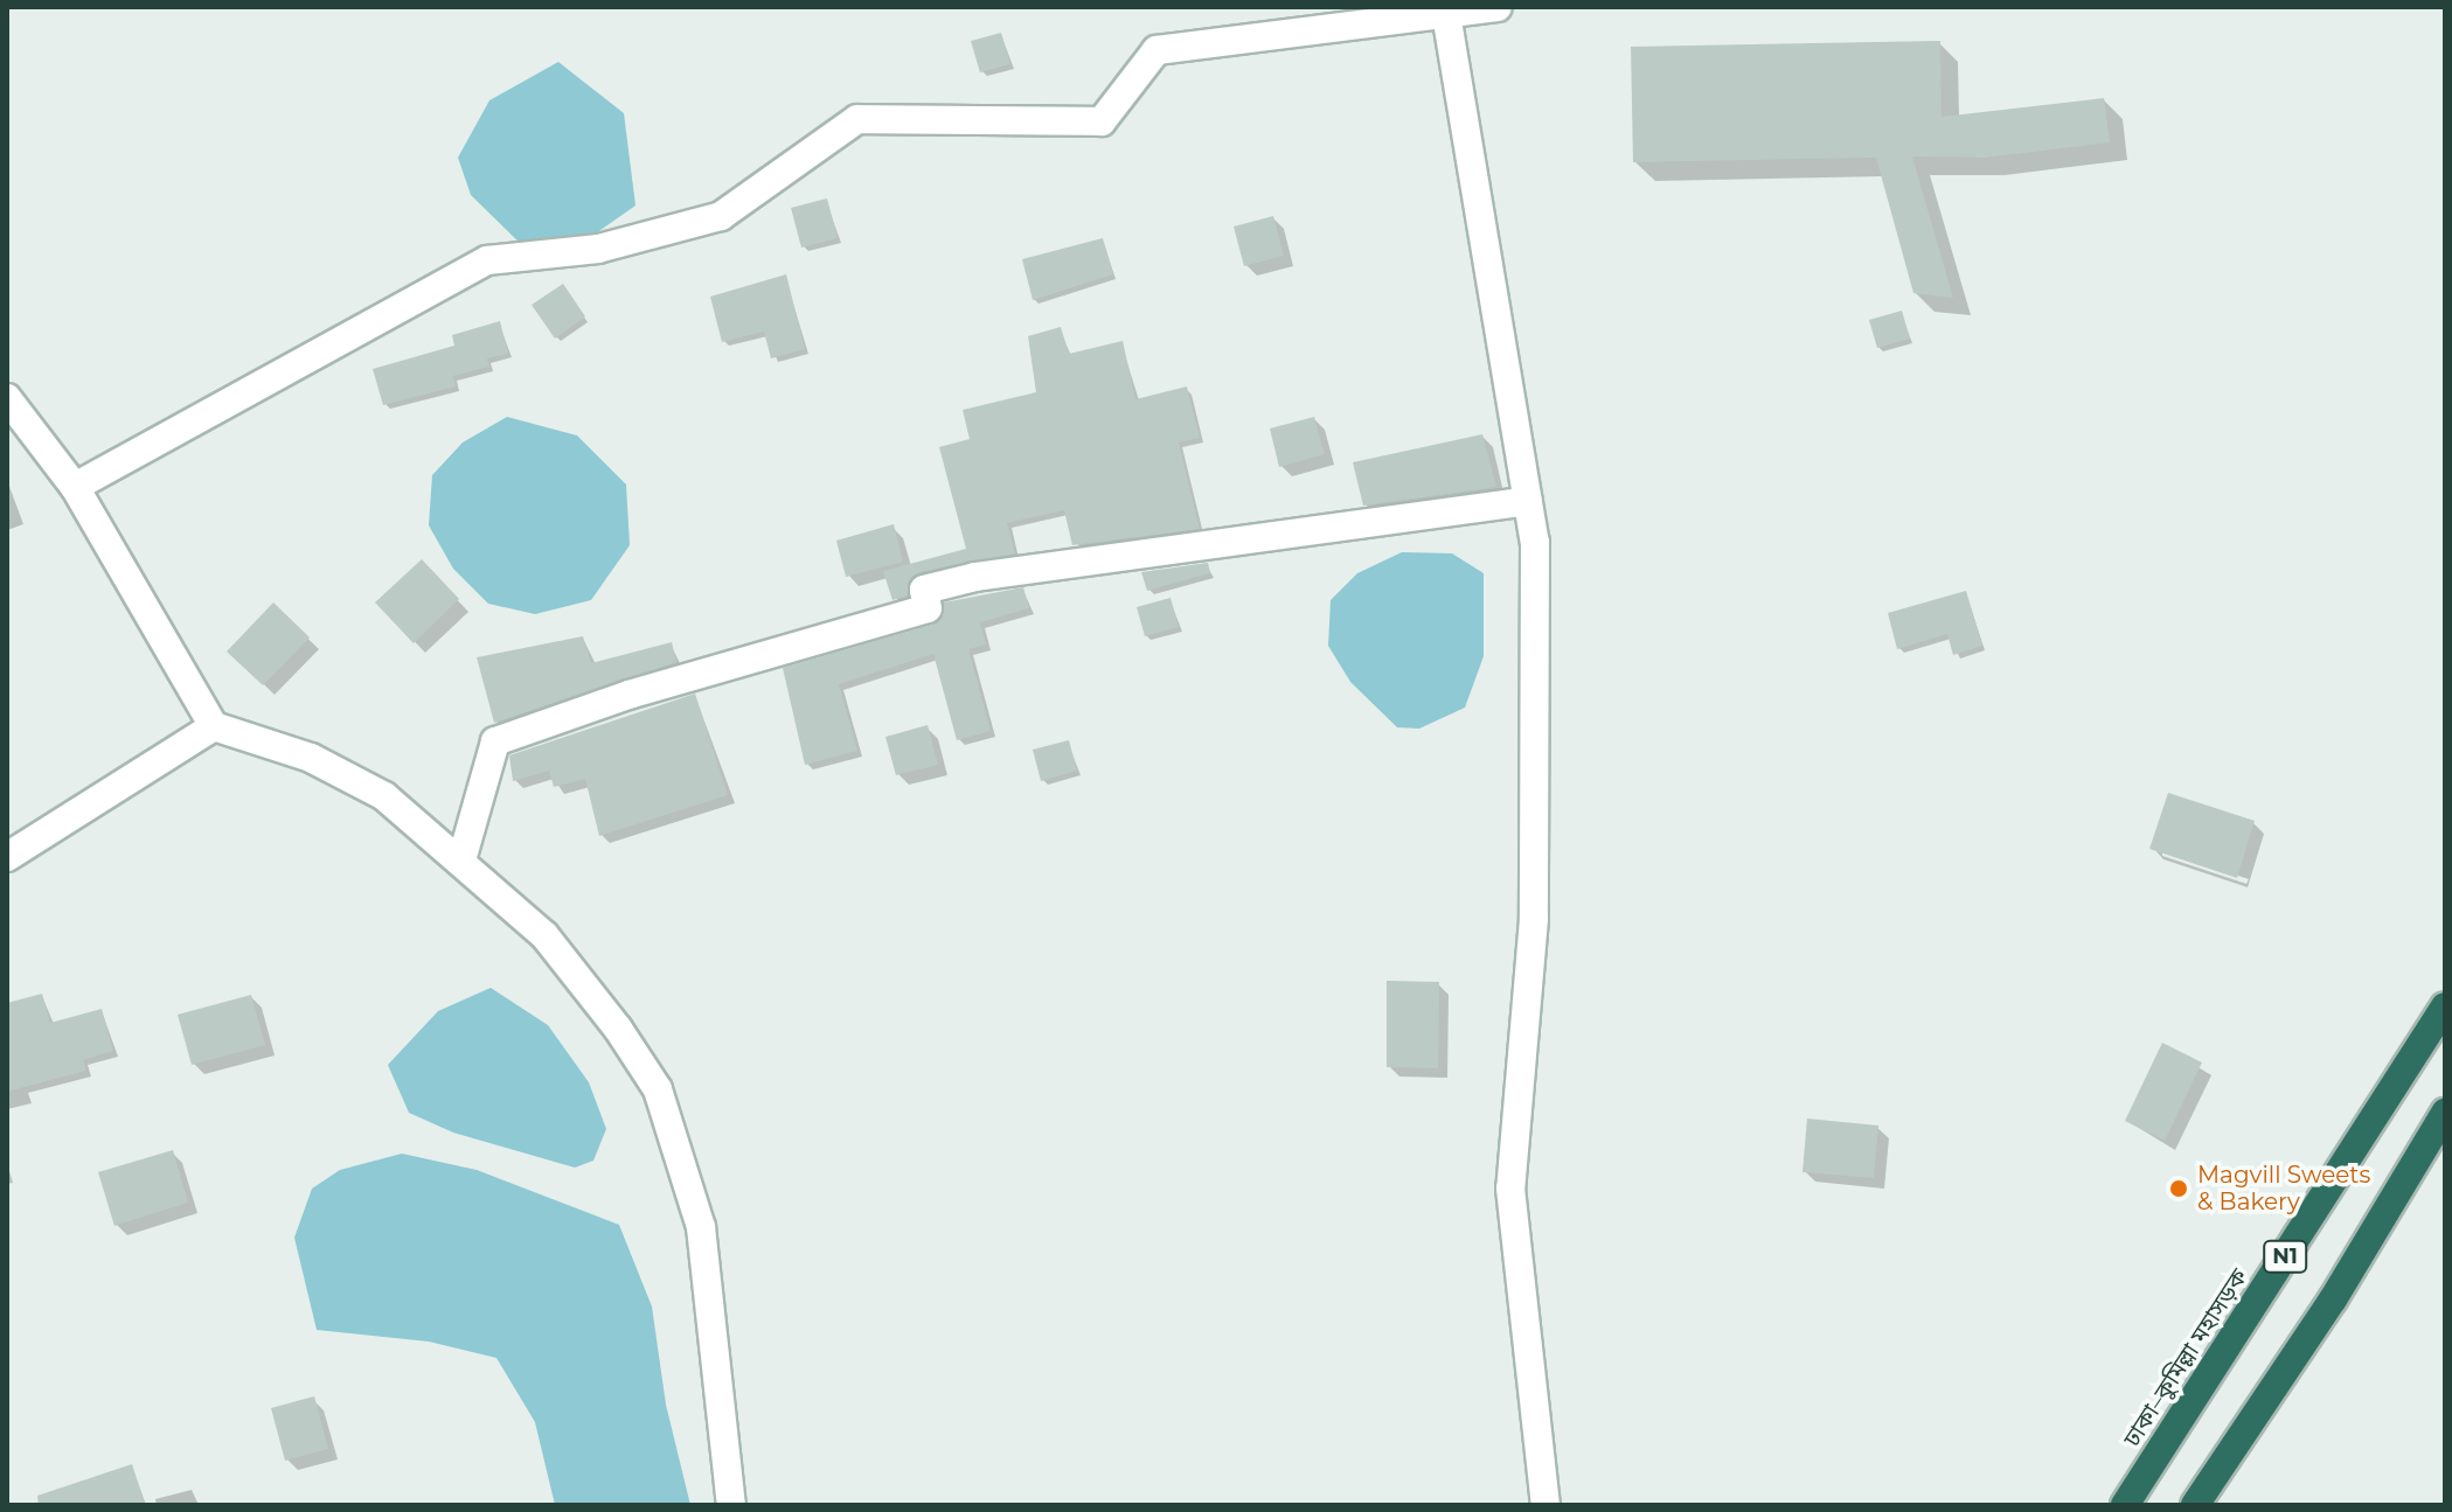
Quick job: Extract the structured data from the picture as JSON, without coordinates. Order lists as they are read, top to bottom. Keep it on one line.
{"streets":{"highway":["N1","ঢাকা–কুমিল্লা মহাসড়ক"]},"places":["Magvill Sweets & Bakery"]}
